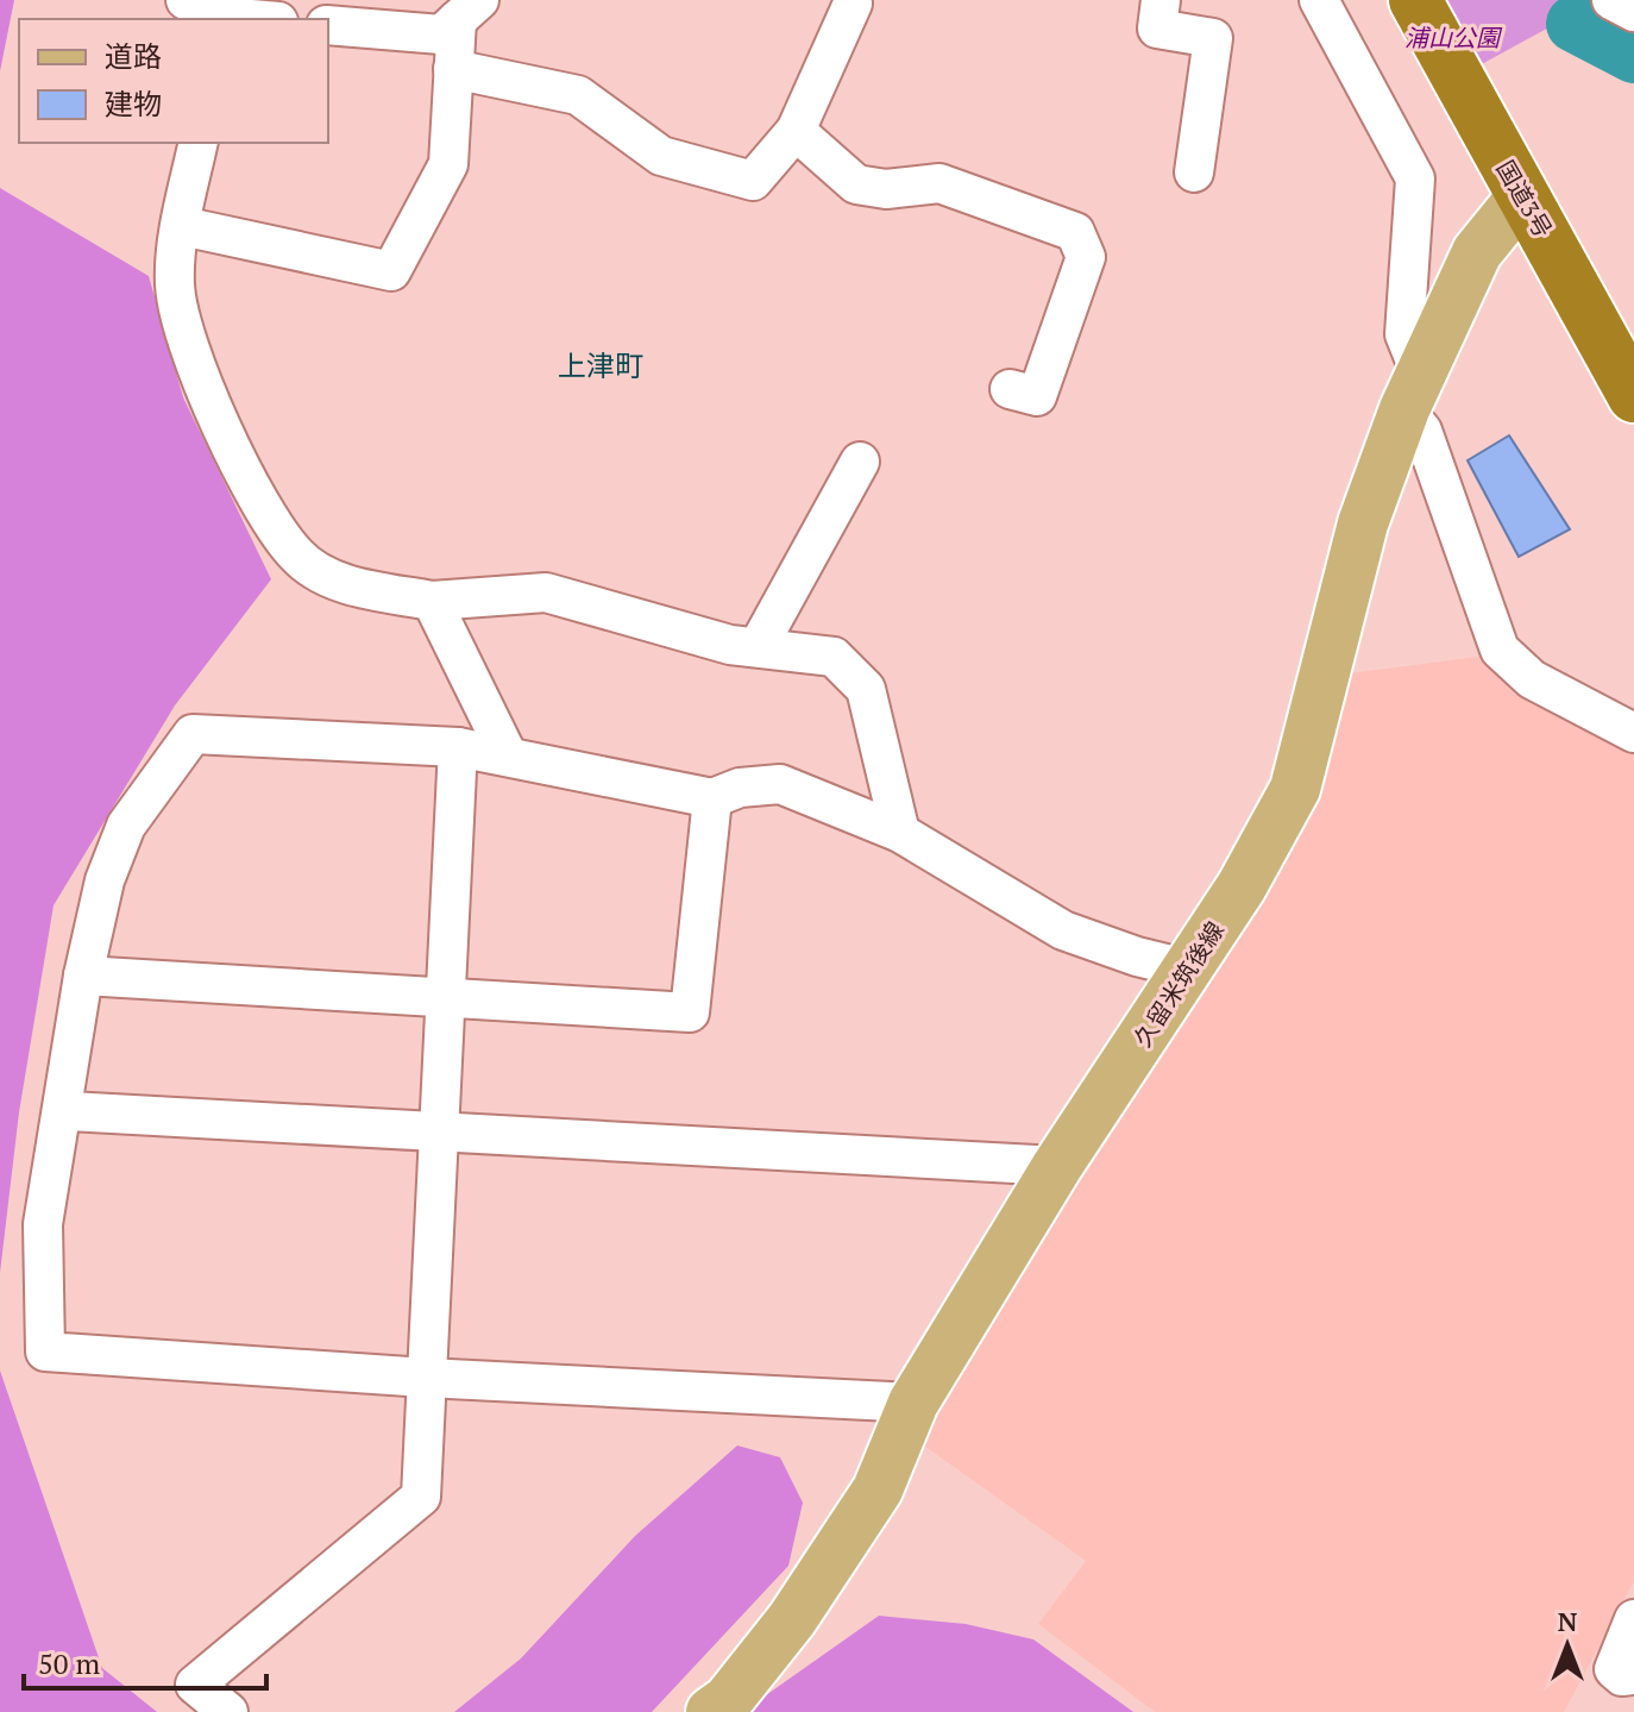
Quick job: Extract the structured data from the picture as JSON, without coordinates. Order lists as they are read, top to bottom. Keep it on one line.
{"streets":{"highway":["国道3号"],"main road":["久留米筑後線"]},"crossings":[["国道3号","久留米筑後線"]],"districts":["上津町"],"parks":["浦山公園"],"legend":["道路","建物"],"scale_bar":"50 m","north":"top"}
